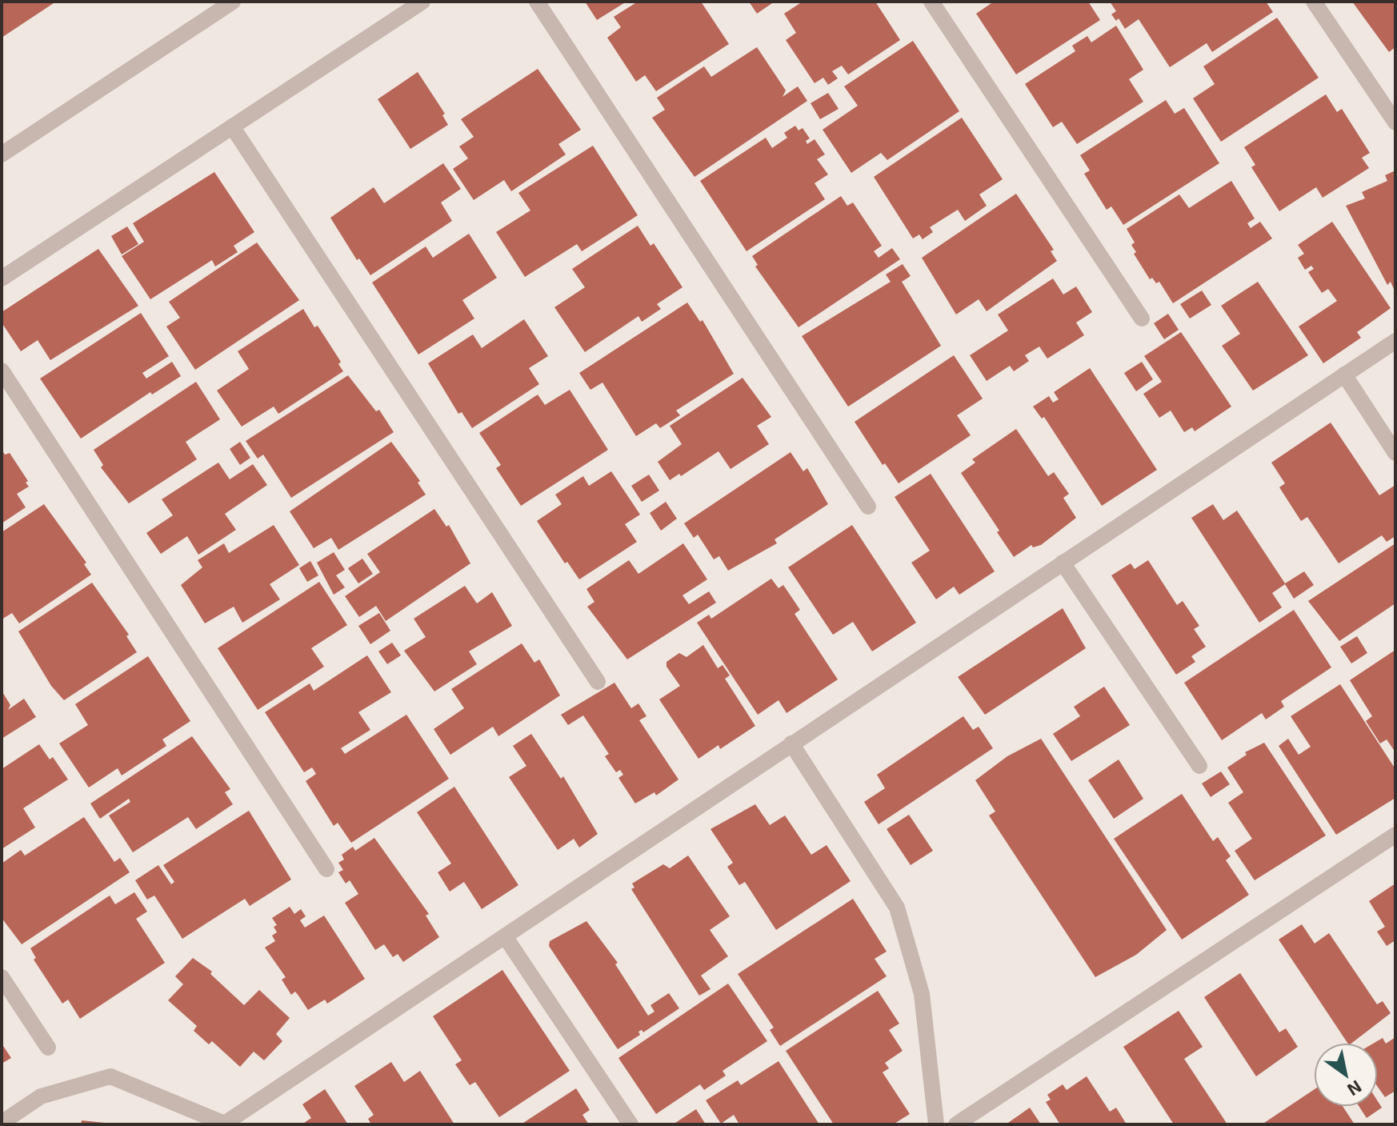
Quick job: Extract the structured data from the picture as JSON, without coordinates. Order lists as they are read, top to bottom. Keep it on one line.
{"north":"bottom right"}
